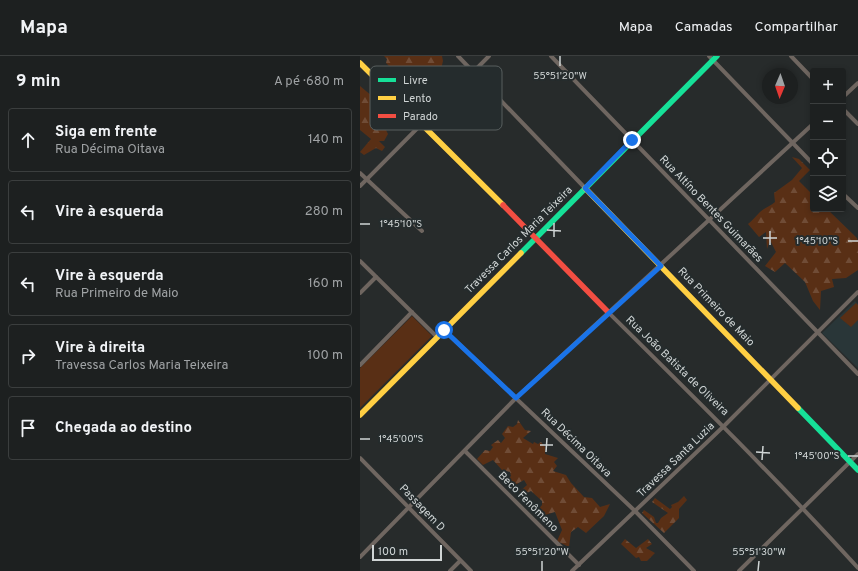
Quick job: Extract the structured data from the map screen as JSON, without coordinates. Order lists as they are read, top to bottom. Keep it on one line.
{"streets":{"street":["Rua Altíno Bentes Guimarães","Travessa Carlos Maria Teixeira","Rua Primeiro de Maio","Rua João Batista de Oliveira","Rua Décima Oitava","Travessa Santa Luzia","Beco Fenômeno","Passagem D"]},"crossings":[["Rua Altíno Bentes Guimarães","Travessa Carlos Maria Teixeira"],["Rua Altíno Bentes Guimarães","Travessa Santa Luzia"],["Travessa Carlos Maria Teixeira","Rua Primeiro de Maio"],["Travessa Carlos Maria Teixeira","Rua João Batista de Oliveira"],["Travessa Carlos Maria Teixeira","Rua Décima Oitava"],["Rua Primeiro de Maio","Travessa Santa Luzia"],["Rua João Batista de Oliveira","Travessa Santa Luzia"],["Rua Décima Oitava","Travessa Santa Luzia"],["Travessa Santa Luzia","Beco Fenômeno"]],"legend":["Livre","Lento","Parado"],"scale_bar":"100 m","north":"bottom","page":{"header":"Mapa","nav":["Mapa","Camadas","Compartilhar"],"heading":["9 min","A pé · 680 m"],"map_buttons":["+","−"],"list":[["Siga em frente","Rua Décima Oitava","140 m"],["Vire à esquerda","280 m"],["Vire à esquerda","Rua Primeiro de Maio","160 m"],["Vire à direita","Travessa Carlos Maria Teixeira","100 m"],"Chegada ao destino"],"scale":"100 m"},"coordinates":["55°51'20\"W","1°45'10\"S","1°45'00\"S","55°51'30\"W"]}
